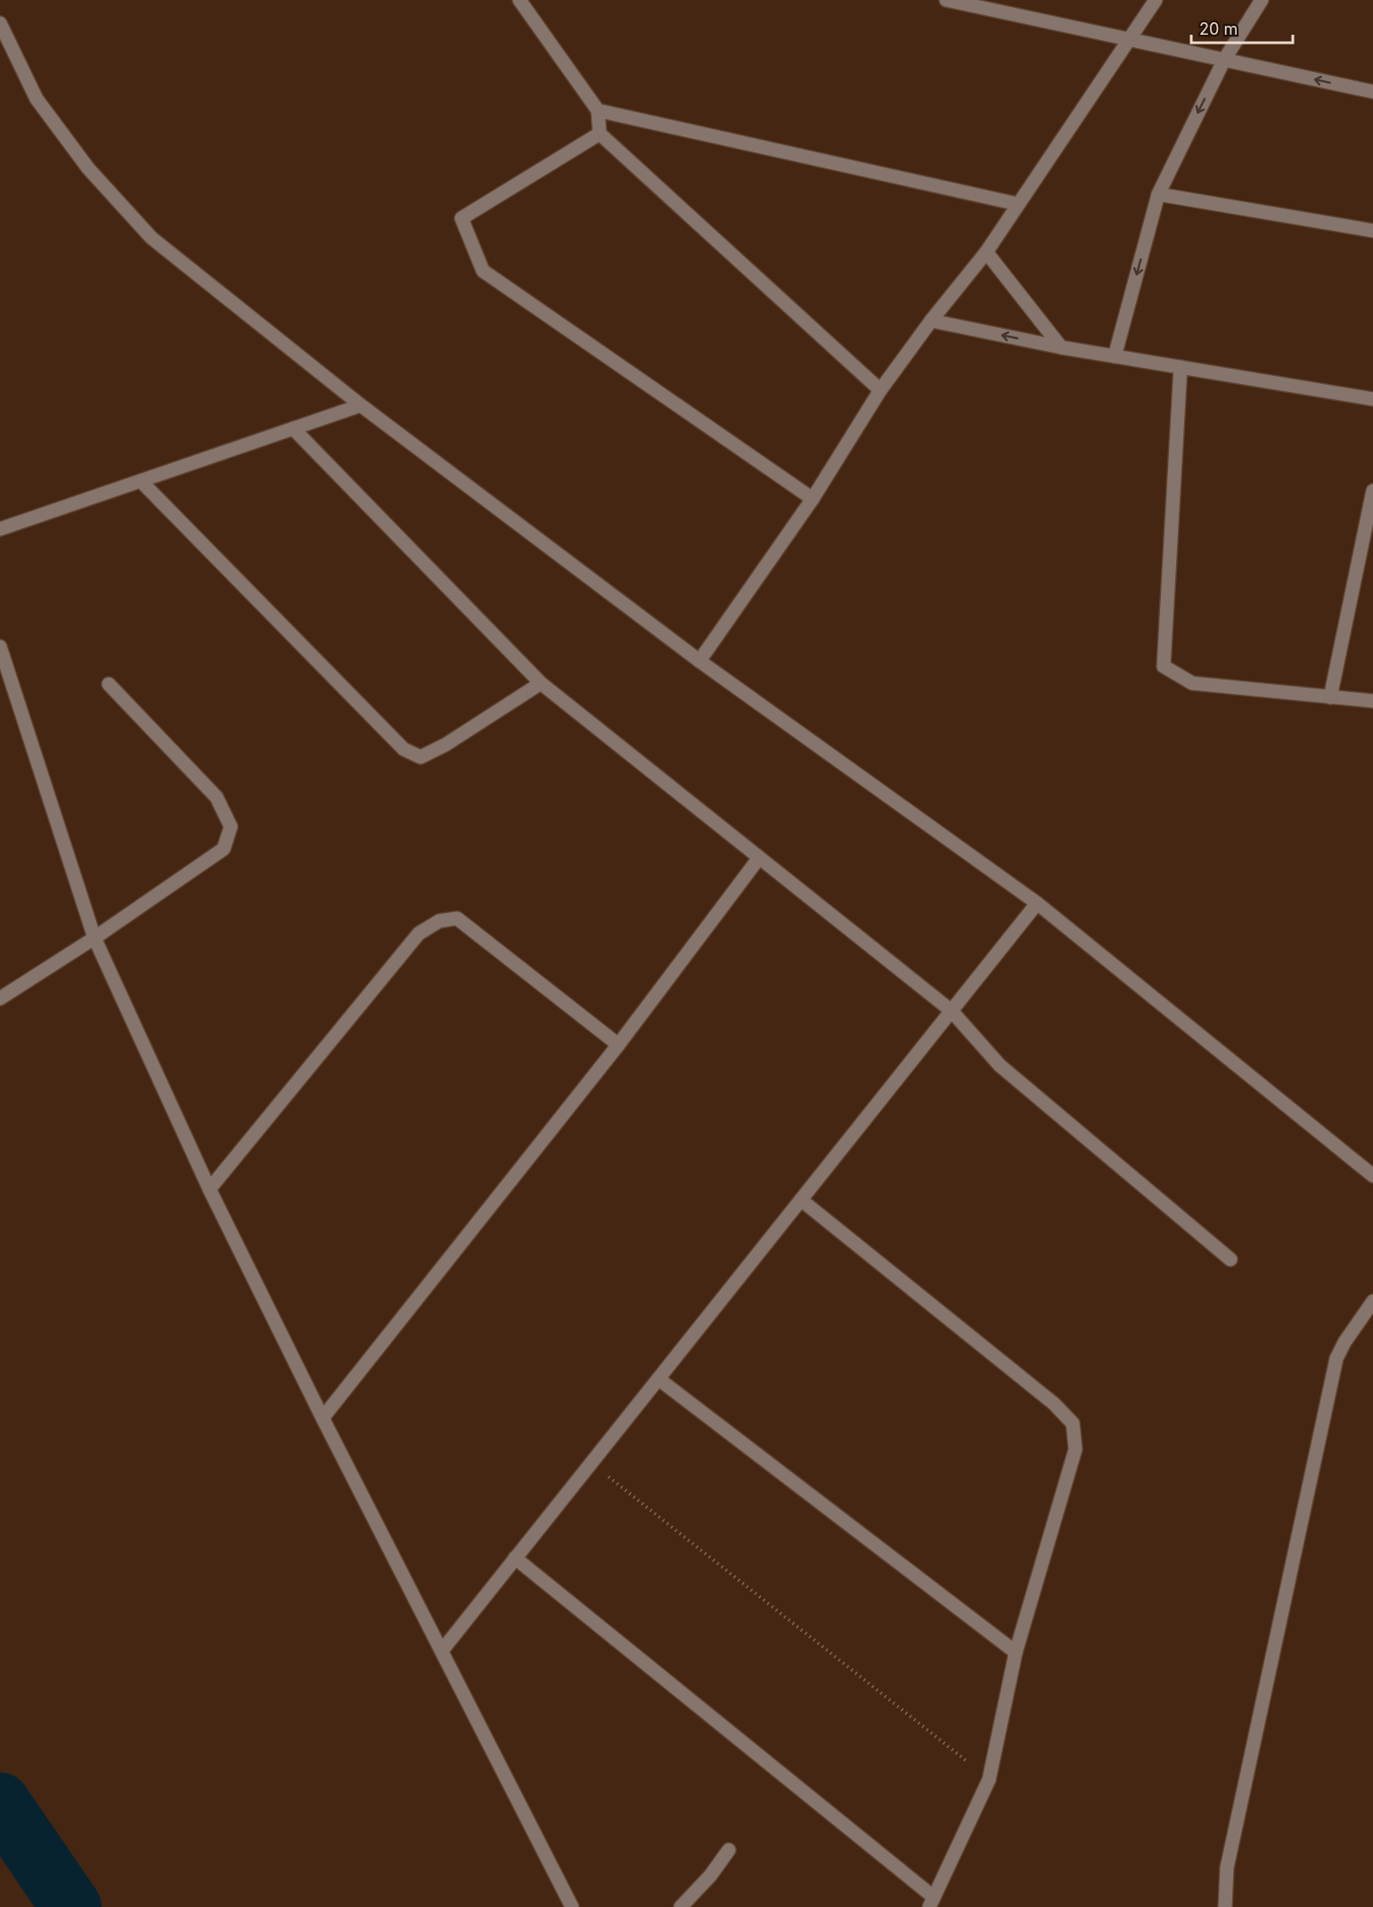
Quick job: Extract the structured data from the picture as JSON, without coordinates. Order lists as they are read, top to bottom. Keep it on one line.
{"scale_bar":"20 m"}
